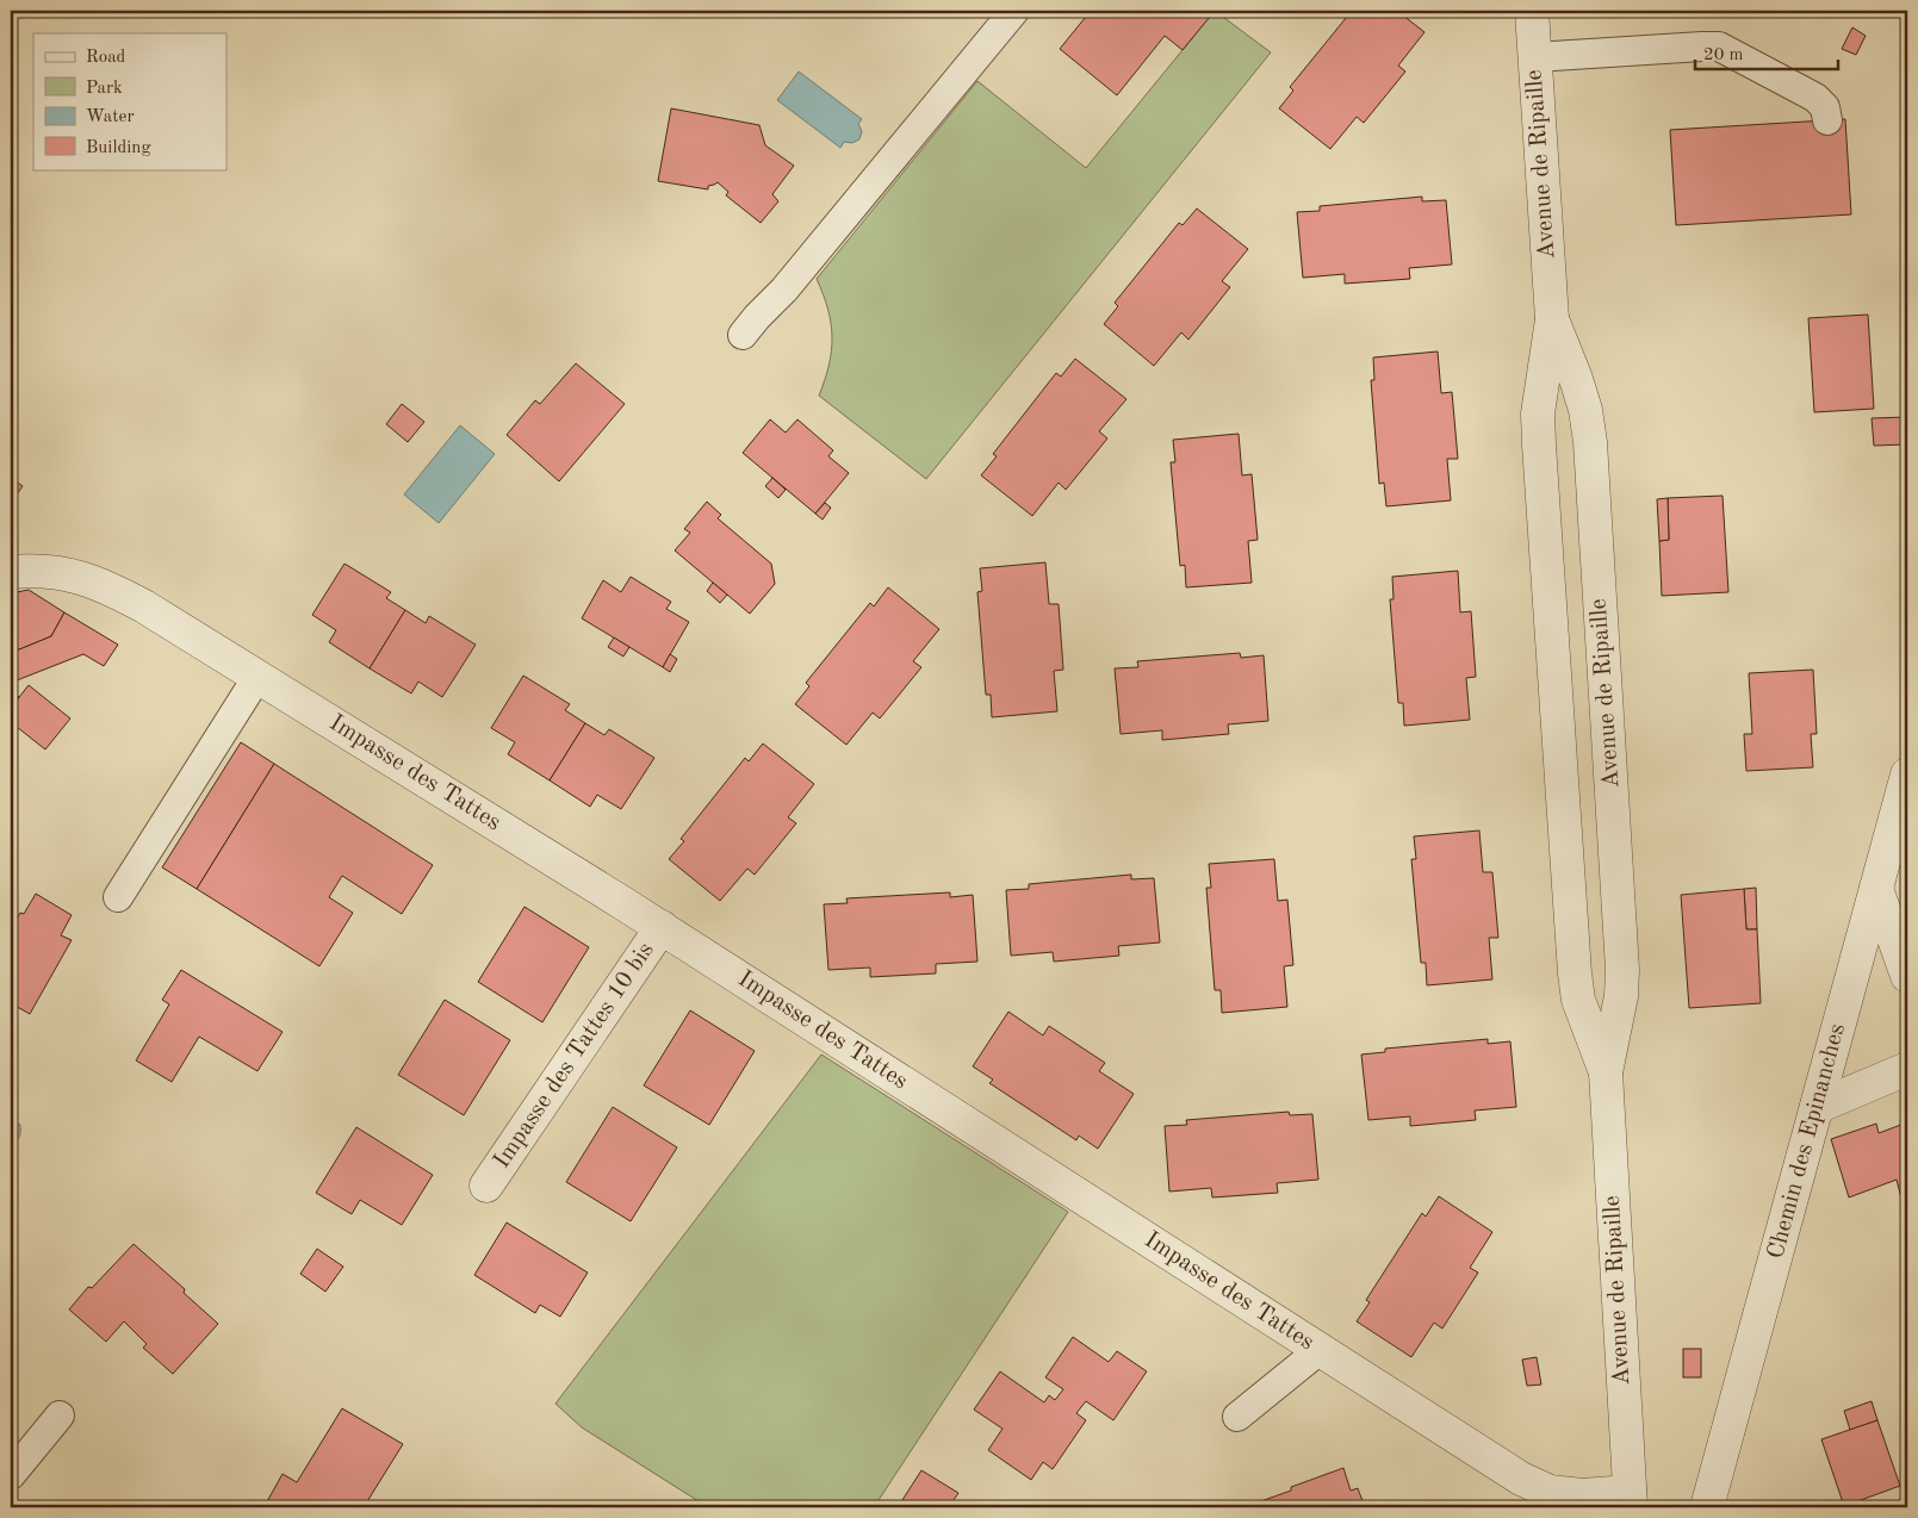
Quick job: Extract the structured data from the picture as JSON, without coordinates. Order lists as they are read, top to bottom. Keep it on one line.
{"streets":{"street":["Avenue de Ripaille","Impasse des Tattes","Impasse des Tattes 10 bis","Chemin des Epinanches"]},"crossings":[["Avenue de Ripaille","Impasse des Tattes"],["Impasse des Tattes","Impasse des Tattes 10 bis"]],"legend":["Road","Park","Water","Building"],"scale_bar":"20 m"}
